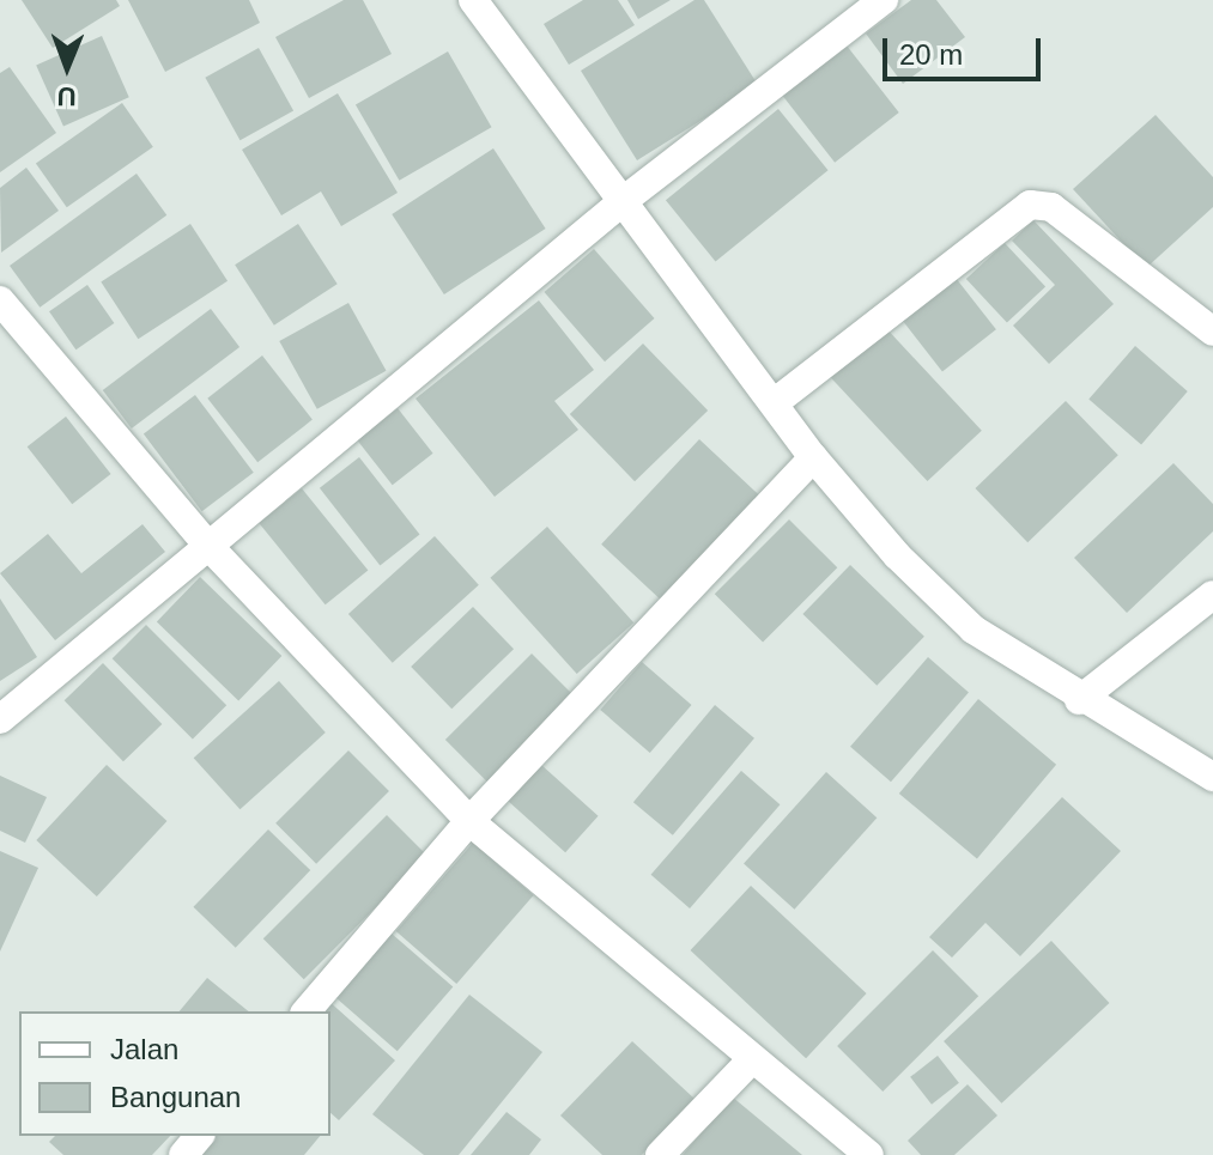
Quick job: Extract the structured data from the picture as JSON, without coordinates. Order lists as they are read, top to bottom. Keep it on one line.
{"legend":["Jalan","Bangunan"],"scale_bar":"20 m","north":"bottom"}
